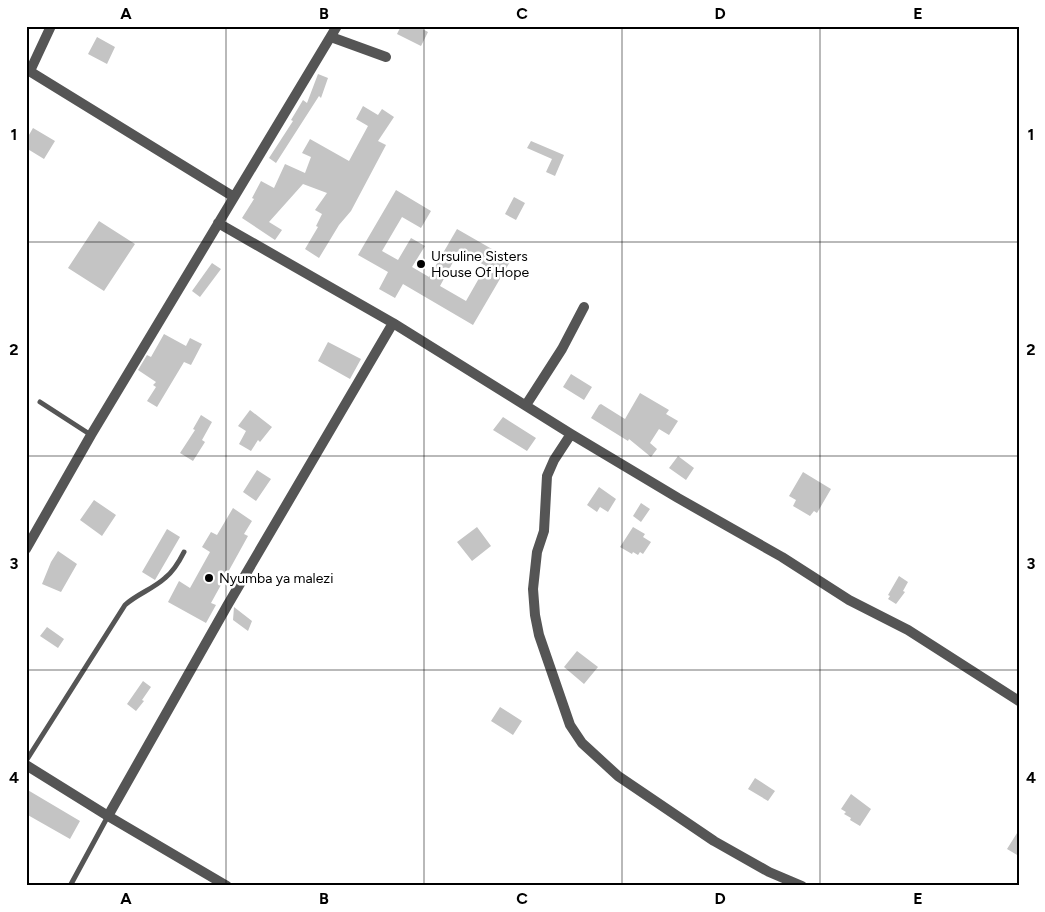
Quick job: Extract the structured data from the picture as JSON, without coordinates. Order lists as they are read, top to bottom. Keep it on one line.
{"places":["Ursuline Sisters House Of Hope","Nyumba ya malezi"],"grid":{"columns":["A","B","C","D","E"],"rows":["1","2","3","4"]}}
